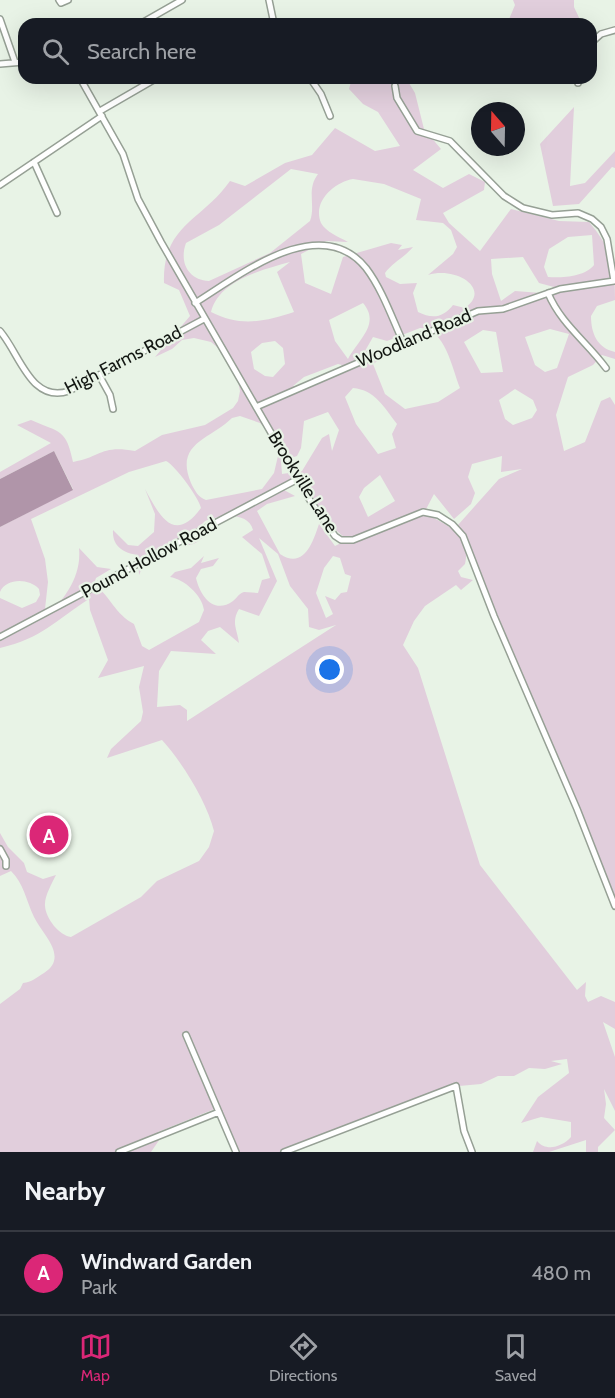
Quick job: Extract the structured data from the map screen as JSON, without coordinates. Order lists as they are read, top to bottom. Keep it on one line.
{"streets":{"street":["Woodland Road","High Farms Road","Brookville Lane","Pound Hollow Road"]},"crossings":[["Woodland Road","Brookville Lane"],["High Farms Road","Brookville Lane"],["Brookville Lane","Pound Hollow Road"]],"north":"top","page":{"search":"Search here","pins":"A","heading":"Nearby","list":[{"mark":"A","name":"Windward Garden","note":"Park","value":"480 m"}],"nav":["Map","Directions","Saved"]}}
